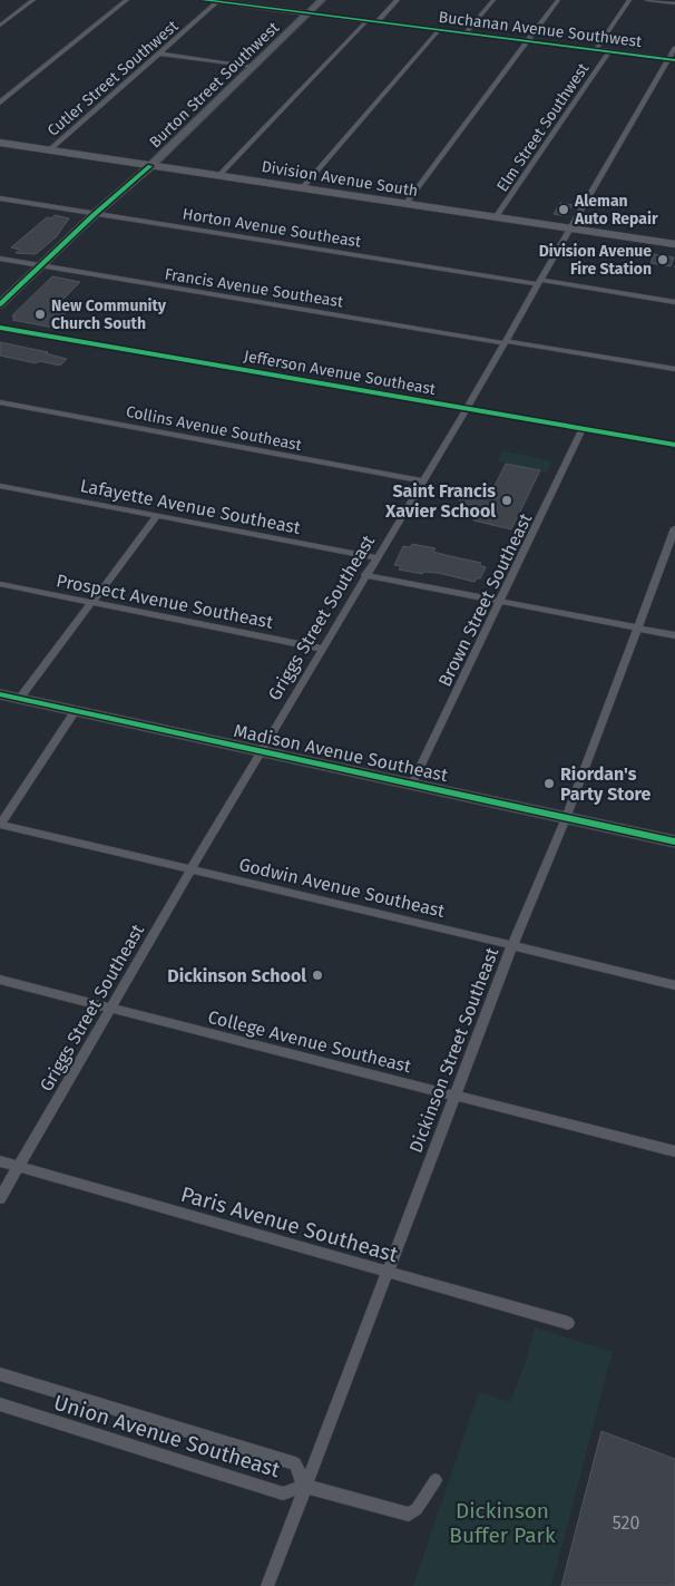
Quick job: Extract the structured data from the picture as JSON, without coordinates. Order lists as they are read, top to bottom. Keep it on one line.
{"streets":{"main road":["Buchanan Avenue Southwest","Burton Street Southwest","Division Avenue South","Madison Avenue Southeast"],"street":["Cutler Street Southwest","Elm Street Southwest","Horton Avenue Southeast","Francis Avenue Southeast","Jefferson Avenue Southeast","Collins Avenue Southeast","Lafayette Avenue Southeast","Brown Street Southeast","Prospect Avenue Southeast","Griggs Street Southeast","Godwin Avenue Southeast","College Avenue Southeast","Dickinson Street Southeast","Paris Avenue Southeast","Union Avenue Southeast"]},"crossings":[["Buchanan Avenue Southwest","Cutler Street Southwest"],["Buchanan Avenue Southwest","Burton Street Southwest"],["Buchanan Avenue Southwest","Elm Street Southwest"],["Buchanan Avenue Southwest","Griggs Street Southeast"],["Cutler Street Southwest","Division Avenue South"],["Burton Street Southwest","Division Avenue South"],["Burton Street Southwest","Horton Avenue Southeast"],["Burton Street Southwest","Francis Avenue Southeast"],["Elm Street Southwest","Division Avenue South"],["Division Avenue South","Griggs Street Southeast"],["Horton Avenue Southeast","Griggs Street Southeast"],["Francis Avenue Southeast","Griggs Street Southeast"],["Jefferson Avenue Southeast","Brown Street Southeast"],["Jefferson Avenue Southeast","Griggs Street Southeast"],["Collins Avenue Southeast","Griggs Street Southeast"],["Lafayette Avenue Southeast","Griggs Street Southeast"],["Brown Street Southeast","Madison Avenue Southeast"],["Prospect Avenue Southeast","Griggs Street Southeast"],["Griggs Street Southeast","Madison Avenue Southeast"],["Griggs Street Southeast","Godwin Avenue Southeast"],["Griggs Street Southeast","College Avenue Southeast"],["Griggs Street Southeast","Paris Avenue Southeast"],["Madison Avenue Southeast","Dickinson Street Southeast"],["Godwin Avenue Southeast","Dickinson Street Southeast"],["College Avenue Southeast","Dickinson Street Southeast"],["Dickinson Street Southeast","Paris Avenue Southeast"],["Dickinson Street Southeast","Union Avenue Southeast"]],"parks":["Dickinson Buffer Park"],"places":["Aleman Auto Repair","Division Avenue Fire Station","New Community Church South","Saint Francis Xavier School","Riordan's Party Store","Dickinson School"],"house_numbers":["520"]}
